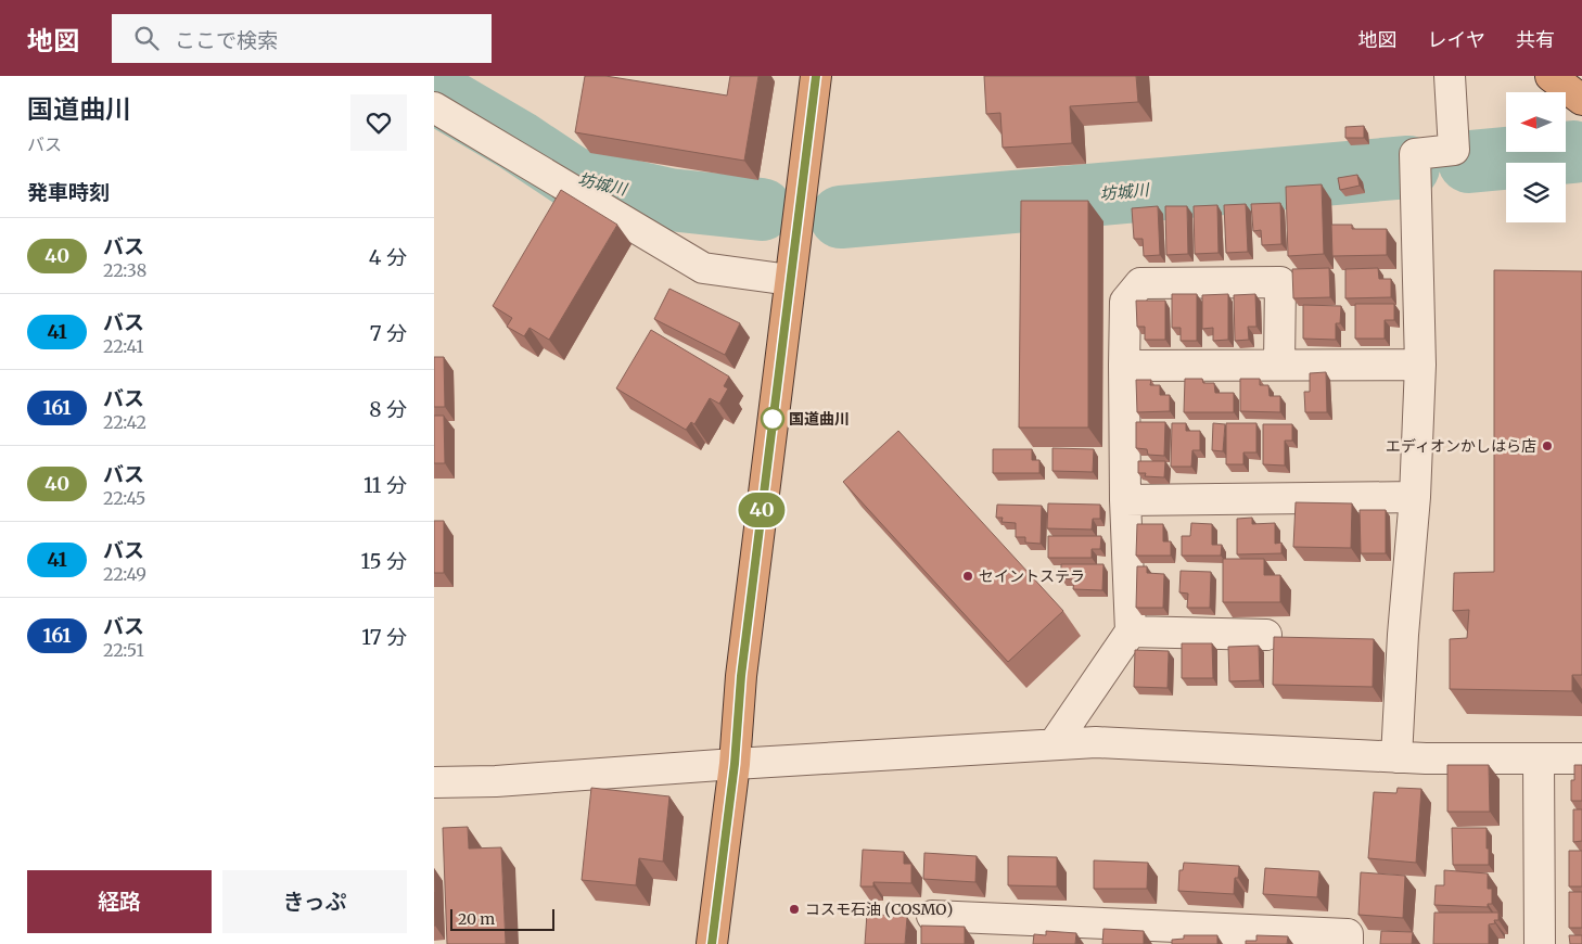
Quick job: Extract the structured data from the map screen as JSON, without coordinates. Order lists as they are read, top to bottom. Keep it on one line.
{"water":["坊城川"],"places":["国道曲川","エディオンかしはら店","セイントステラ","コスモ石油 (COSMO)"],"lines":["bus line 40"],"scale_bar":"20 m","north":"left","page":{"header":"地図","search":"ここで検索","nav":["地図","レイヤ","共有"],"heading":[["国道曲川","バス"],"発車時刻"],"on_map":"40","list":[{"mark":"40","name":"バス","note":"22:38","value":"4 分"},{"mark":"41","name":"バス","note":"22:41","value":"7 分"},{"mark":"161","name":"バス","note":"22:42","value":"8 分"},{"mark":"40","name":"バス","note":"22:45","value":"11 分"},{"mark":"41","name":"バス","note":"22:49","value":"15 分"},{"mark":"161","name":"バス","note":"22:51","value":"17 分"}],"buttons":["経路","きっぷ"],"scale":"20 m"}}
